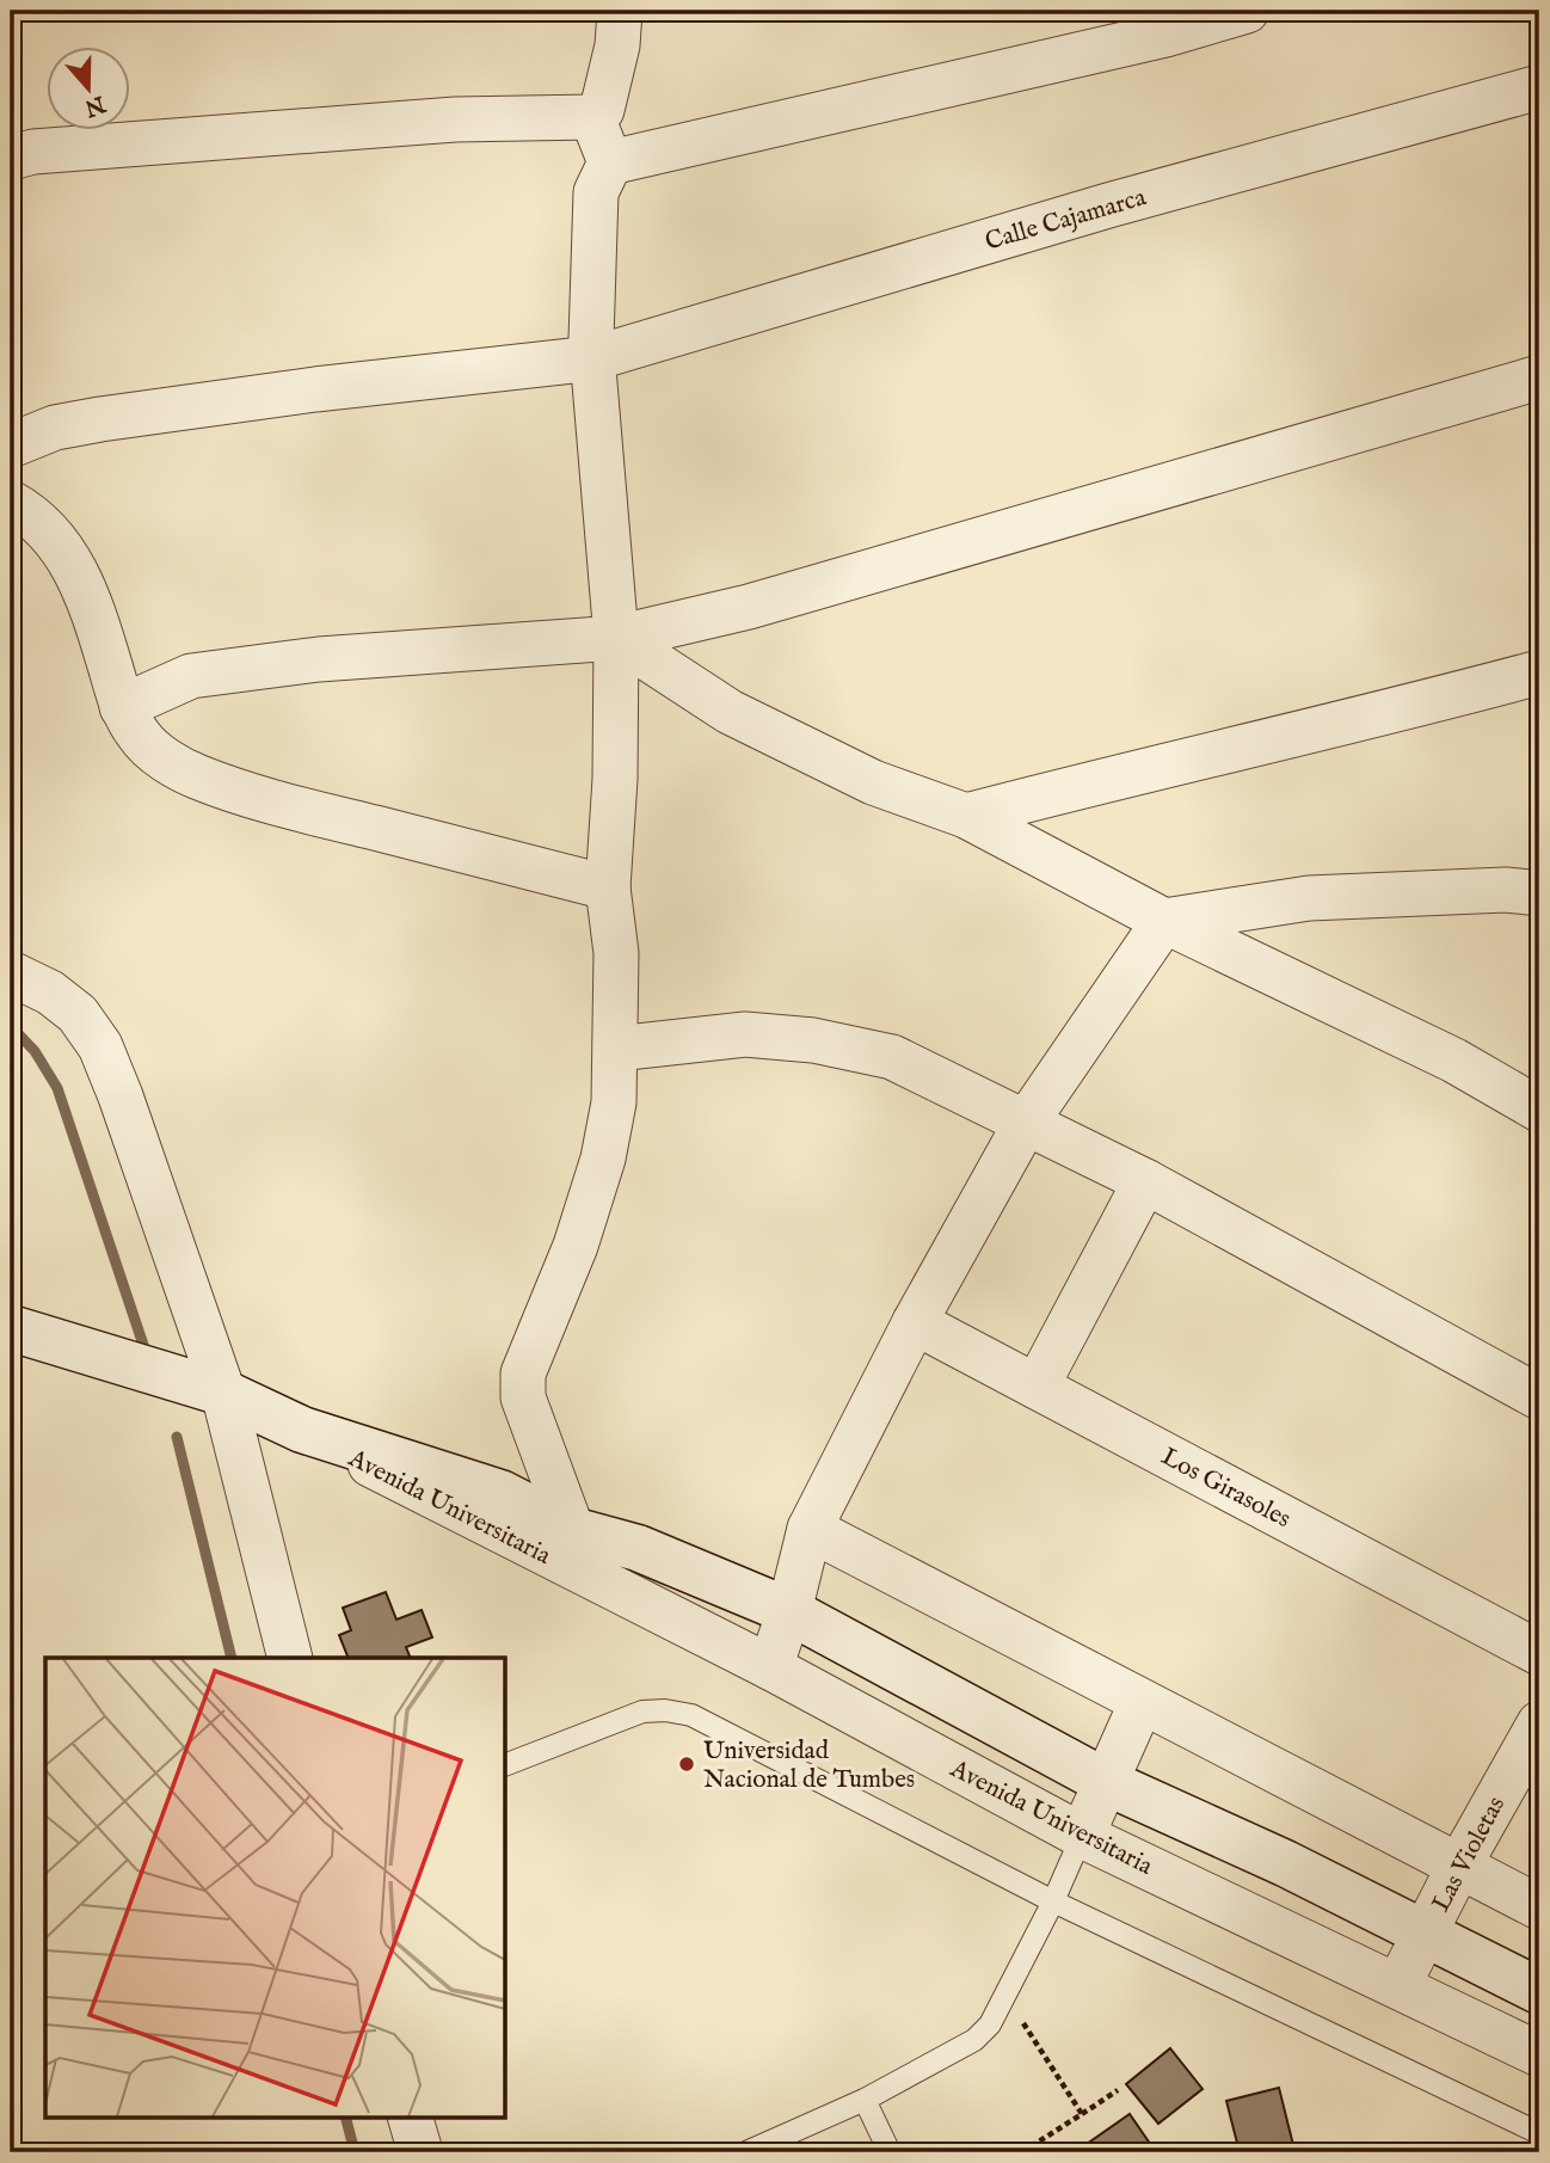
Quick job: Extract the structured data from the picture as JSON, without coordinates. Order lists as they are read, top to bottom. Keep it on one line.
{"streets":{"street":["Calle Cajamarca","Los Girasoles","Avenida Universitaria","Las Violetas"]},"crossings":[["Avenida Universitaria","Las Violetas"]],"places":["Universidad Nacional de Tumbes"],"north":"bottom"}
